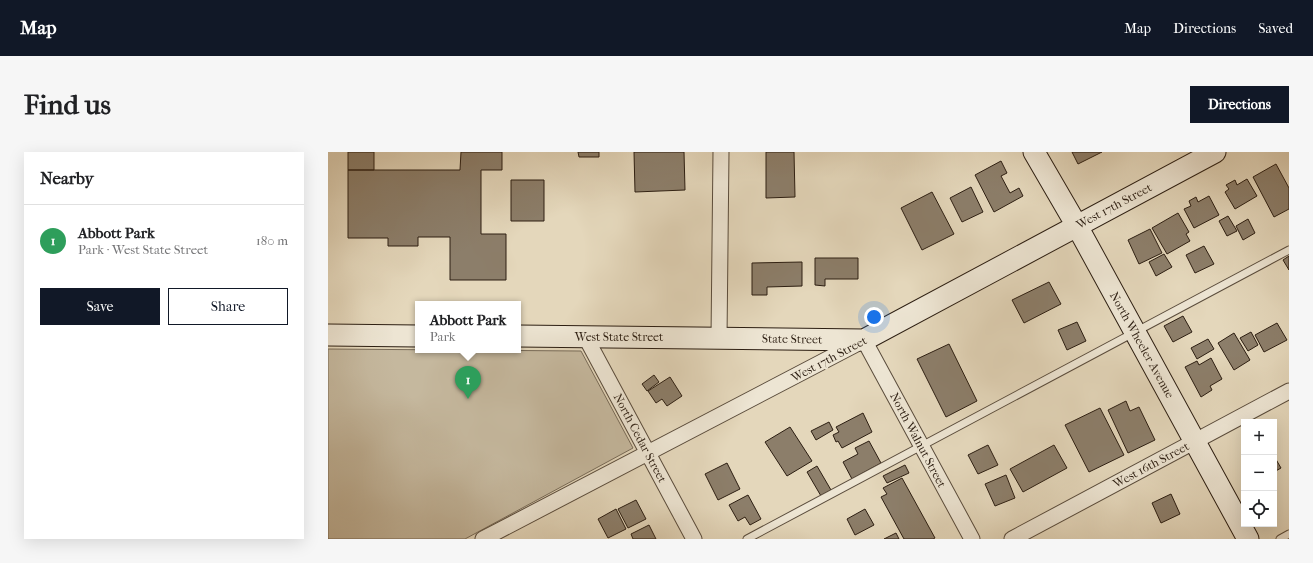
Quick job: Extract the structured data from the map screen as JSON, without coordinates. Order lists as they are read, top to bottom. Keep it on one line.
{"streets":{"street":["West 17th Street","West State Street","State Street","North Wheeler Avenue","North Cedar Street","North Walnut Street","West 16th Street"]},"crossings":[["West 17th Street","State Street"],["West 17th Street","North Wheeler Avenue"],["West 17th Street","North Cedar Street"],["West 17th Street","North Walnut Street"],["West State Street","State Street"],["West State Street","North Cedar Street"],["State Street","North Walnut Street"],["North Wheeler Avenue","West 16th Street"]],"page":{"header":"Map","nav":["Map","Directions","Saved"],"buttons":["Directions",["Save","Share"]],"title":"Find us","heading":"Nearby","list":[{"mark":"1","name":"Abbott Park","note":"Park · West State Street","value":"180 m"}],"popup":["Abbott Park","Park"],"pins":"1","map_buttons":["+","−"]}}
